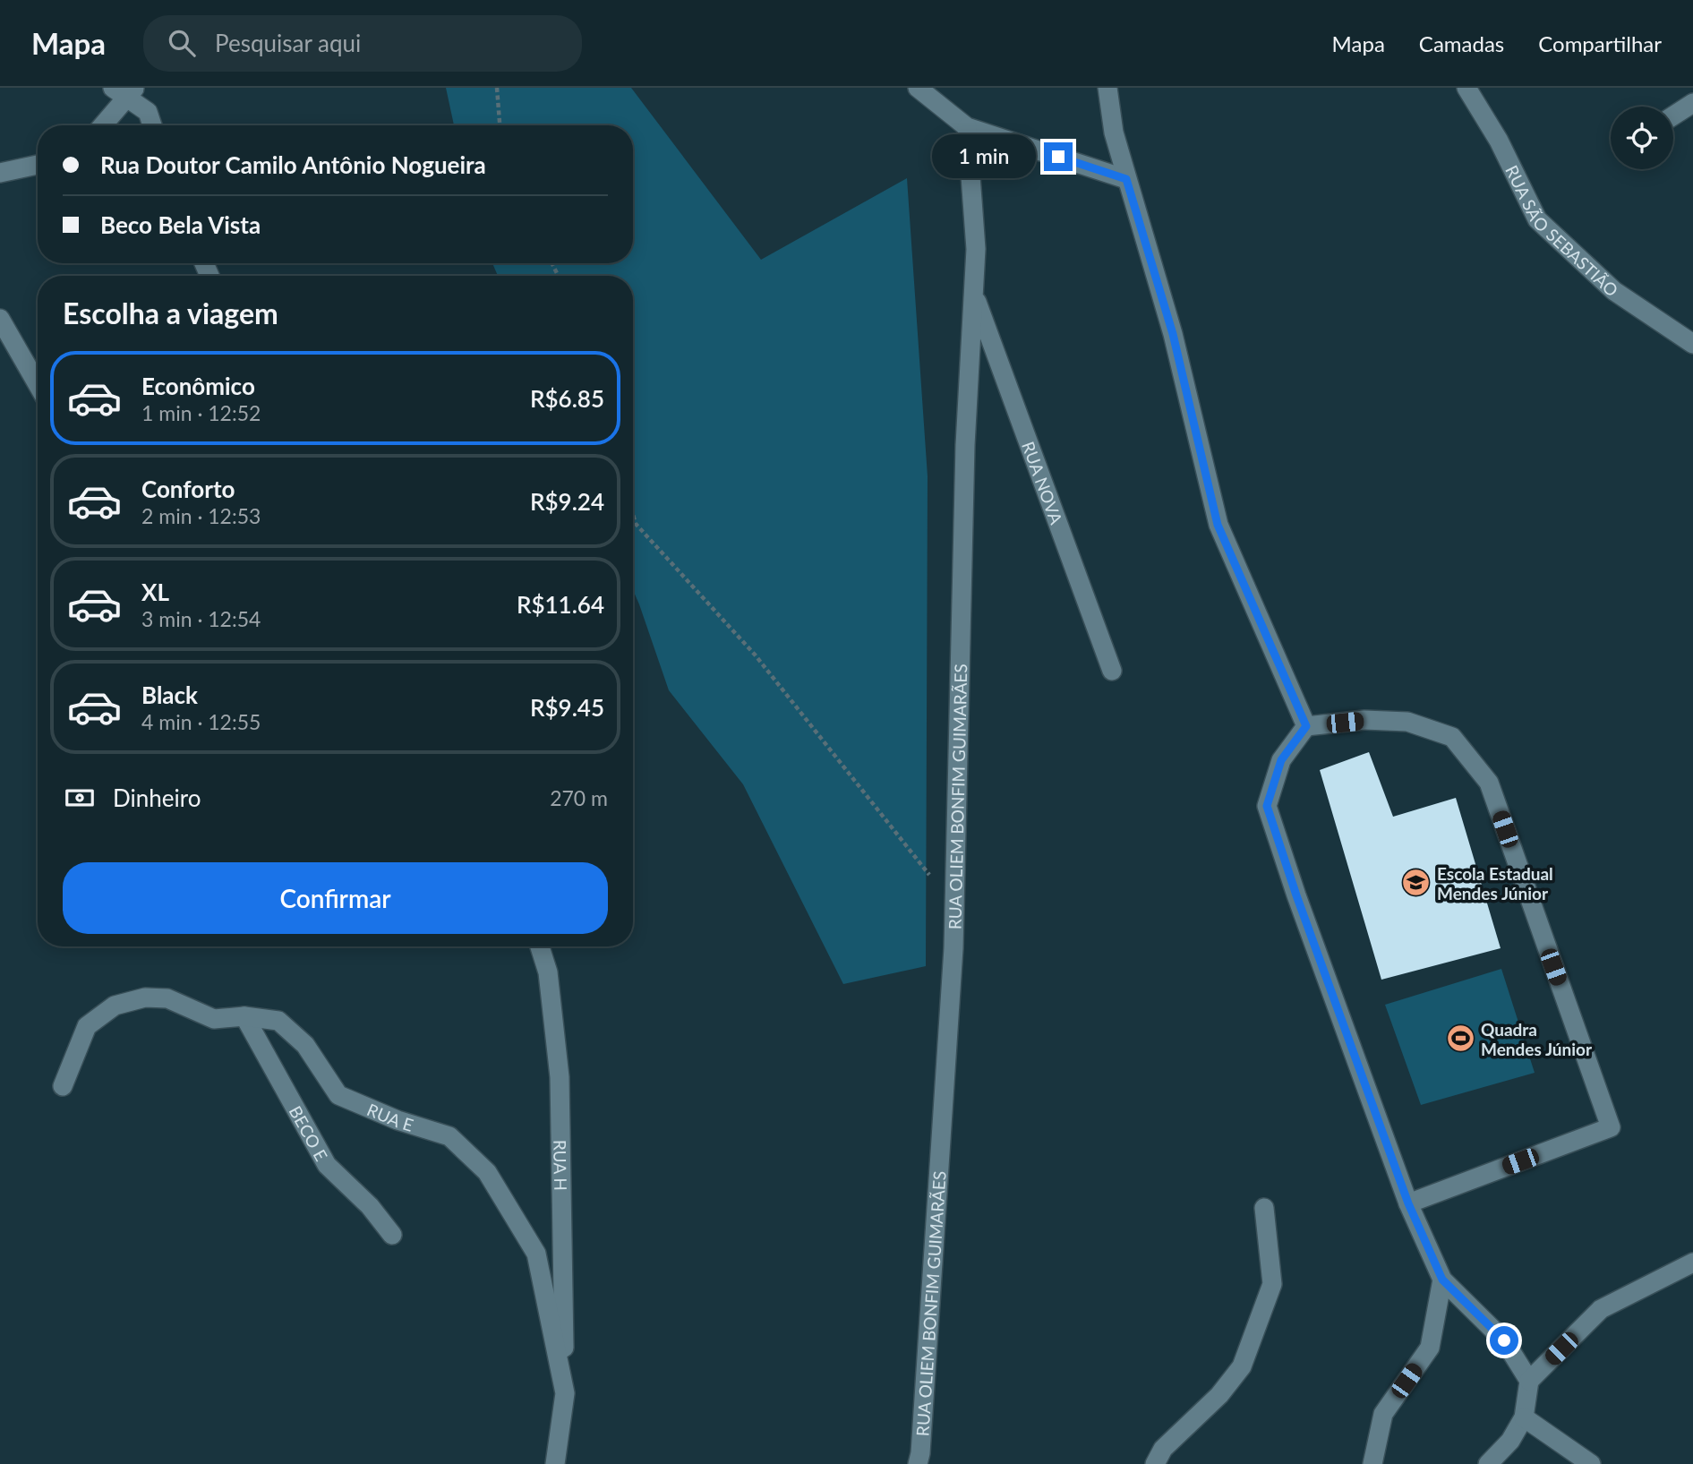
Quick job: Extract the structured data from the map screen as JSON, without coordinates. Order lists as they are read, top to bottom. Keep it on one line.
{"streets":{"street":["RUA SÃO SEBASTIÃO","RUA NOVA","RUA OLIEM BONFIM GUIMARÃES","RUA E","BECO E","RUA H"]},"crossings":[["RUA NOVA","RUA OLIEM BONFIM GUIMARÃES"],["RUA E","BECO E"],["RUA E","RUA H"]],"places":{"school or university":["Escola Estadual Mendes Júnior"],"sports":["Quadra Mendes Júnior"]},"page":{"header":"Mapa","search":"Pesquisar aqui","nav":["Mapa","Camadas","Compartilhar"],"banner":["Rua Doutor Camilo Antônio Nogueira","Beco Bela Vista"],"bubble":"1 min","heading":"Escolha a viagem","list":[{"name":"Econômico","note":"1 min · 12:52","value":"R$6.85"},{"name":"Conforto","note":"2 min · 12:53","value":"R$9.24"},{"name":"XL","note":"3 min · 12:54","value":"R$11.64"},{"name":"Black","note":"4 min · 12:55","value":"R$9.45"}],"pay":["Dinheiro","270 m"],"buttons":"Confirmar"}}
